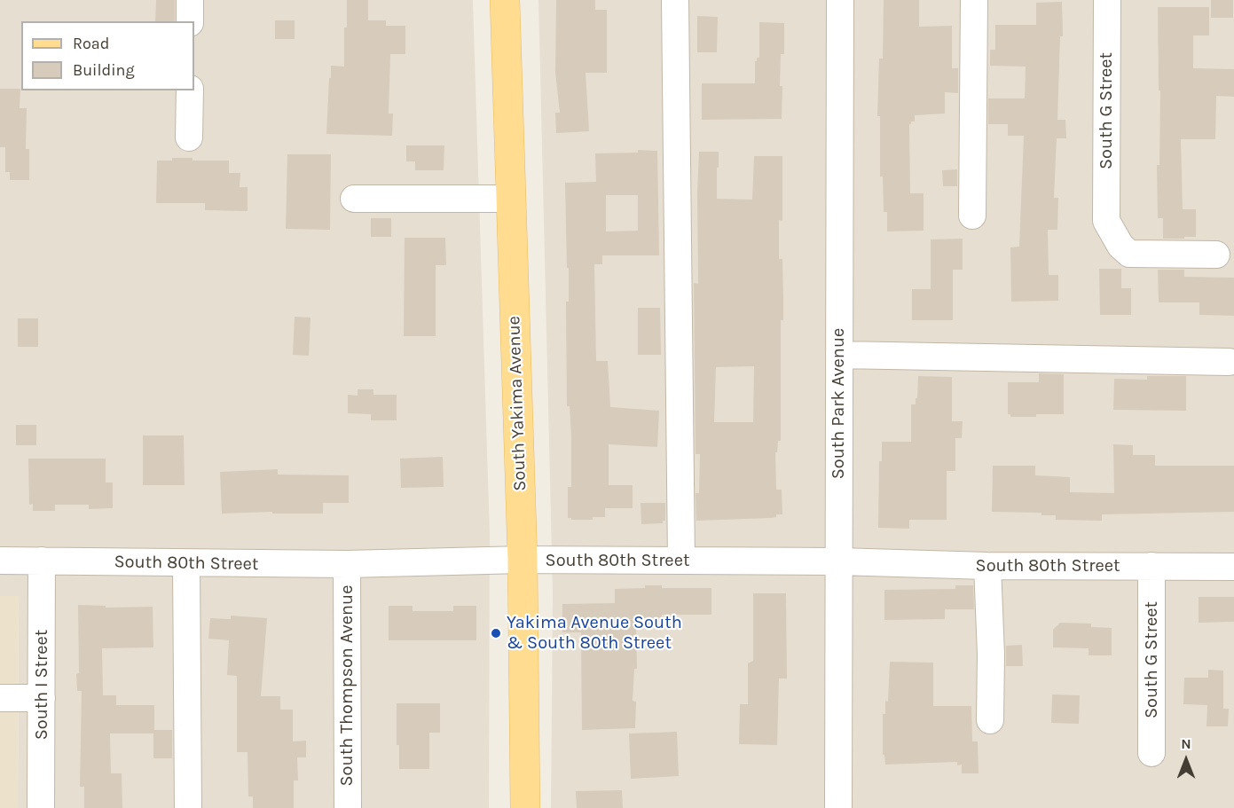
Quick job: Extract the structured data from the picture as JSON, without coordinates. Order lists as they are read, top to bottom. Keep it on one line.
{"streets":{"main road":["South Yakima Avenue"],"street":["South G Street","South Park Avenue","South 80th Street","South I Street","South Thompson Avenue"]},"crossings":[["South G Street","South 80th Street"],["South Yakima Avenue","South 80th Street"],["South Park Avenue","South 80th Street"],["South 80th Street","South I Street"],["South 80th Street","South Thompson Avenue"]],"places":["Yakima Avenue South & South 80th Street"],"legend":["Road","Building"],"north":"top"}
